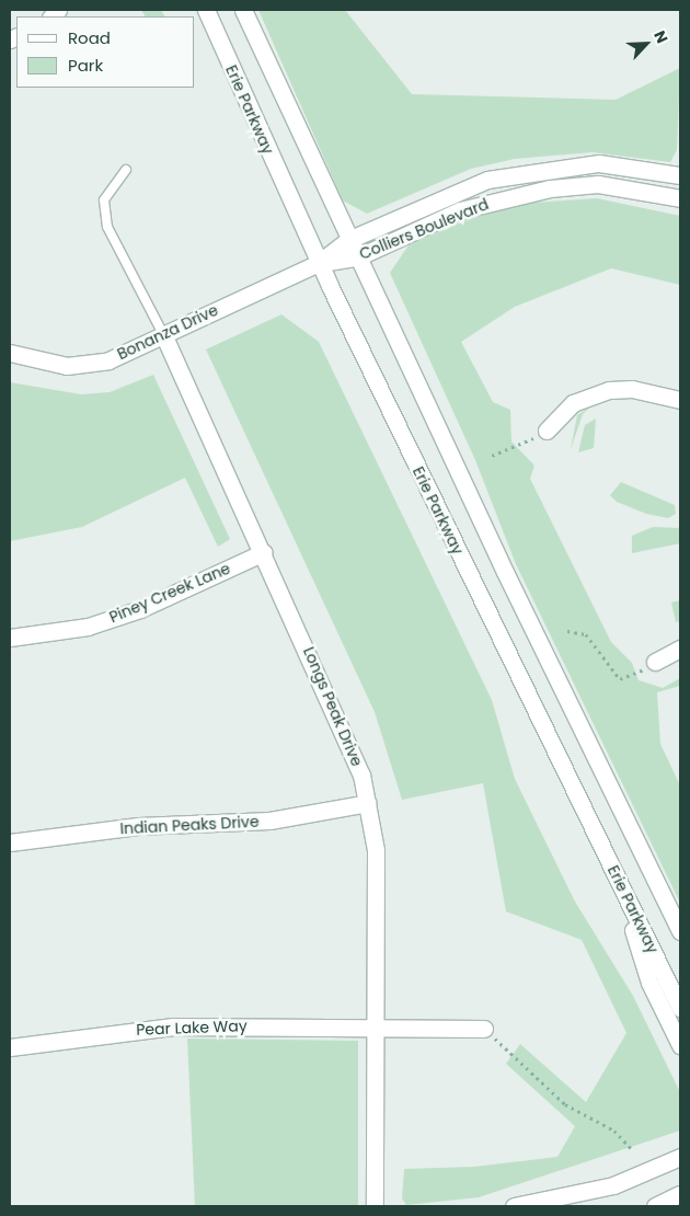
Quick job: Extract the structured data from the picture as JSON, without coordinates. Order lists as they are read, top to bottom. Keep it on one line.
{"streets":{"street":["Erie Parkway","Colliers Boulevard","Bonanza Drive","Piney Creek Lane","Longs Peak Drive","Indian Peaks Drive","Pear Lake Way"]},"crossings":[["Erie Parkway","Colliers Boulevard"],["Erie Parkway","Bonanza Drive"],["Colliers Boulevard","Bonanza Drive"],["Bonanza Drive","Longs Peak Drive"],["Piney Creek Lane","Longs Peak Drive"],["Longs Peak Drive","Indian Peaks Drive"],["Longs Peak Drive","Pear Lake Way"]],"legend":["Road","Park"],"north":"top right"}
